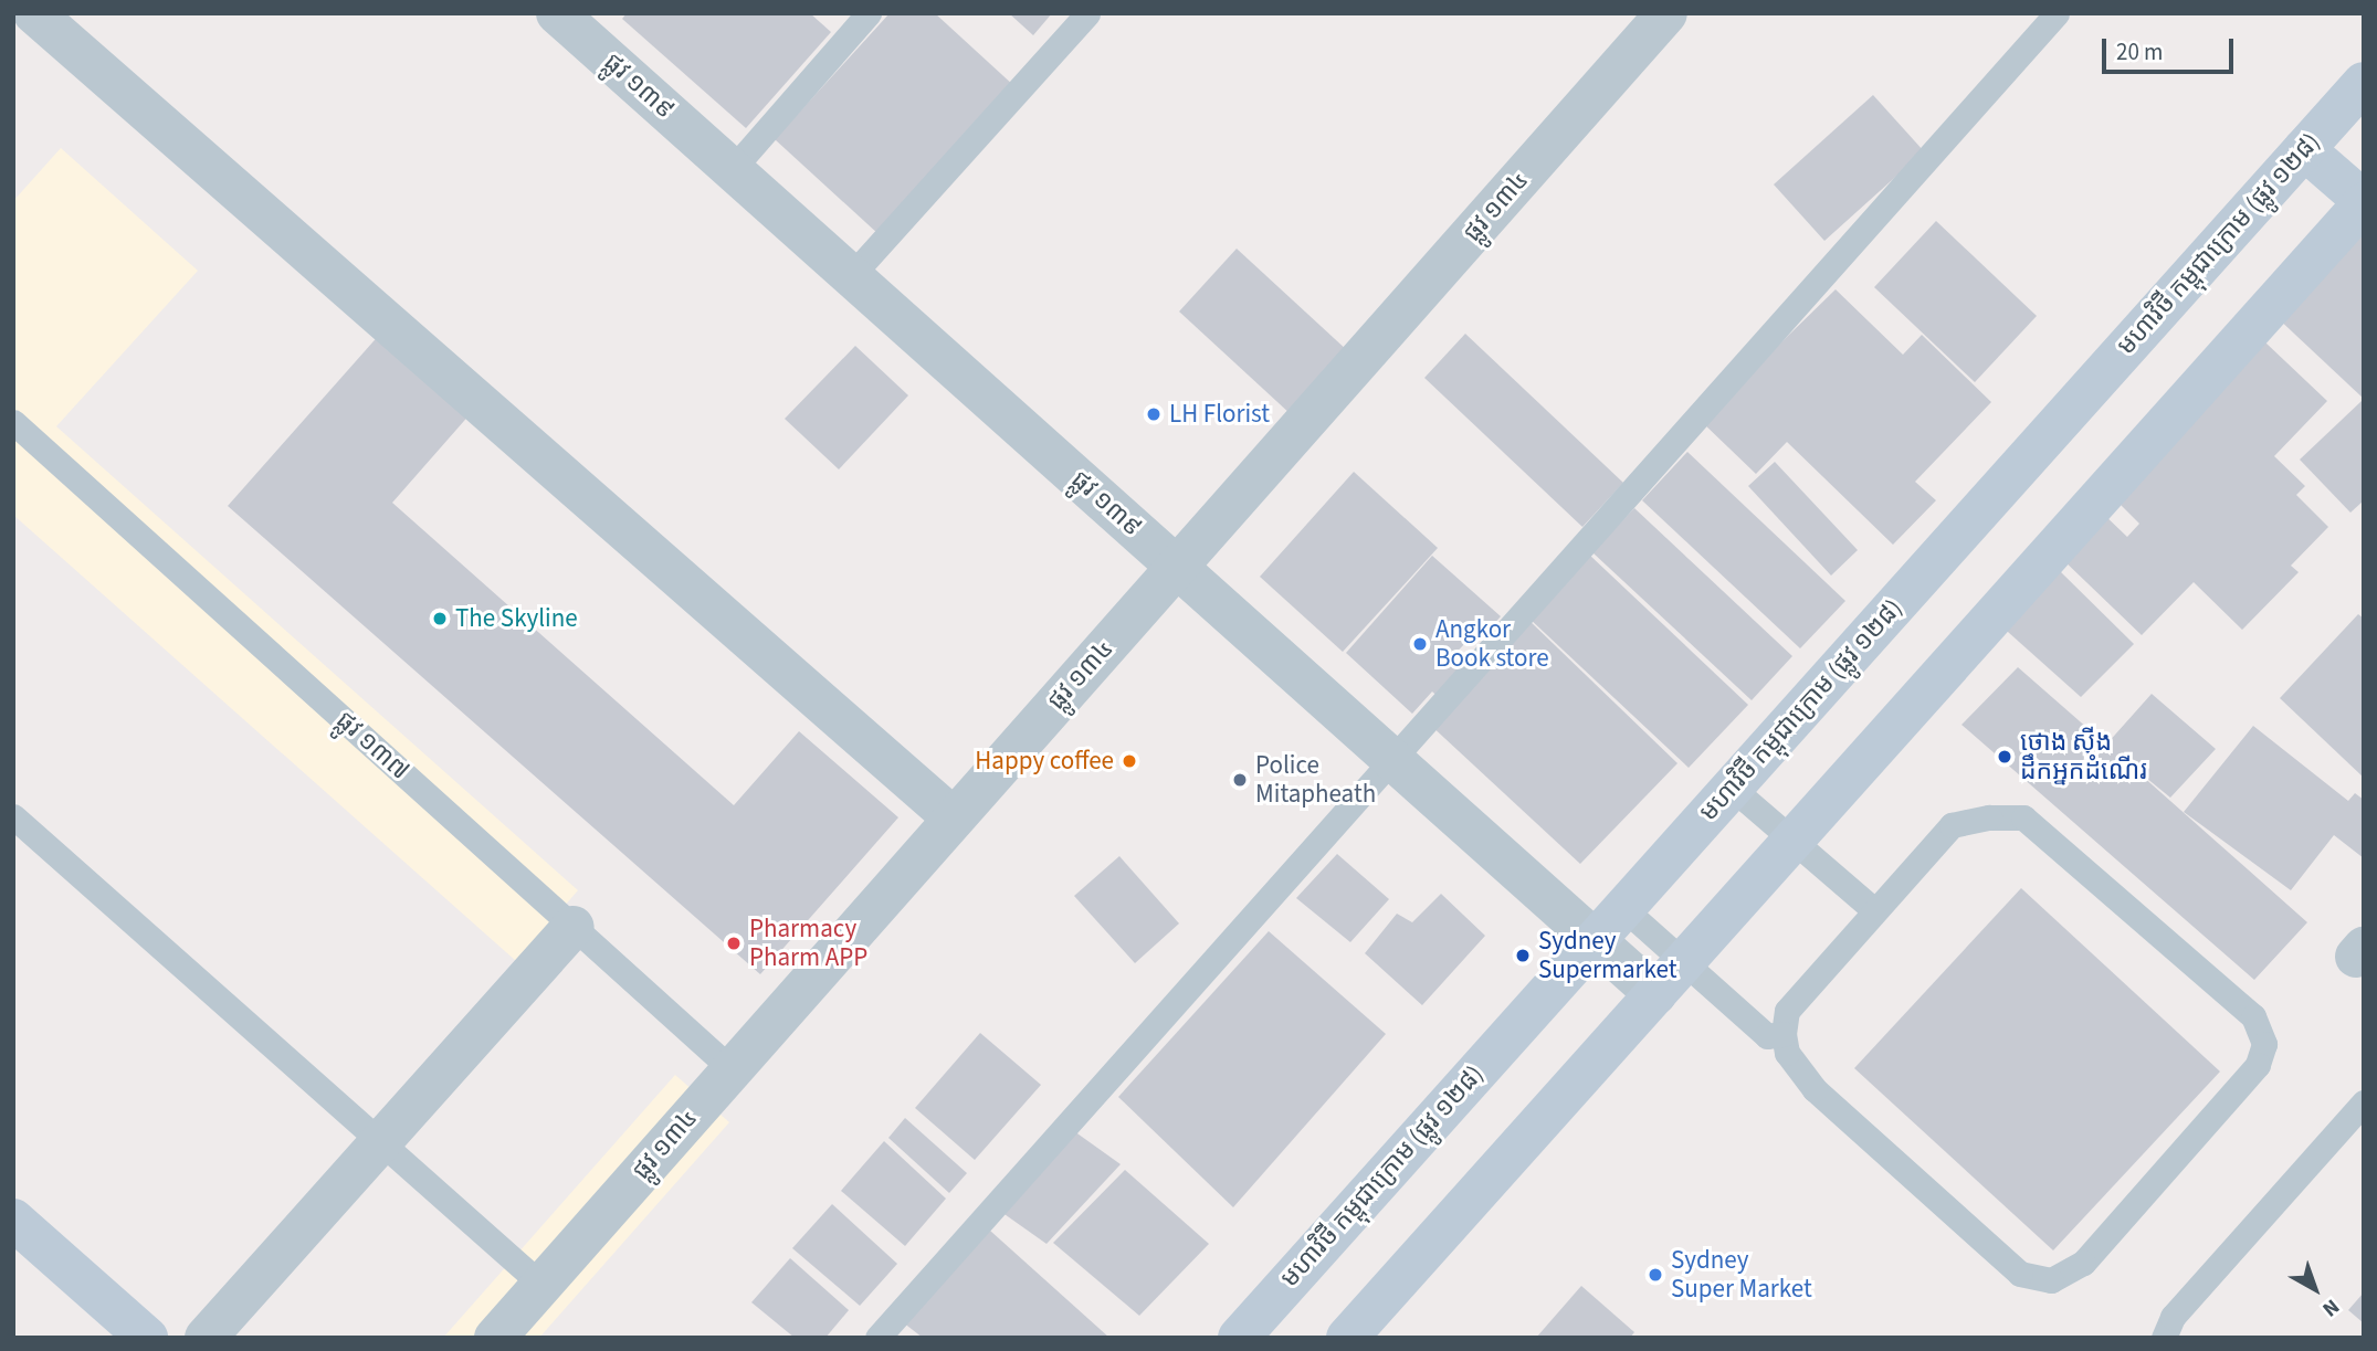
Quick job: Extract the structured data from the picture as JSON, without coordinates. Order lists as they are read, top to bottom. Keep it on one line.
{"streets":{"main road":["មហាវិថី កម្ពុជាក្រោម (ផ្លូវ ១២៨)"],"street":["ផ្លូវ ១៣៩","ផ្លូវ ១៣៤"],"lane":["ផ្លូវ ១៣៧"]},"crossings":[["ផ្លូវ ១៣៩","ផ្លូវ ១៣៤"],["ផ្លូវ ១៣៩","មហាវិថី កម្ពុជាក្រោម (ផ្លូវ ១២៨)"],["ផ្លូវ ១៣៤","ផ្លូវ ១៣៧"]],"places":["LH Florist","The Skyline","Angkor Book store","ថោង ស៊ីង ដឹកអ្នកដំណើរ","Happy coffee","Police Mitapheath","Pharmacy Pharm APP","Sydney Supermarket","Sydney Super Market"],"scale_bar":"20 m","north":"bottom right"}
